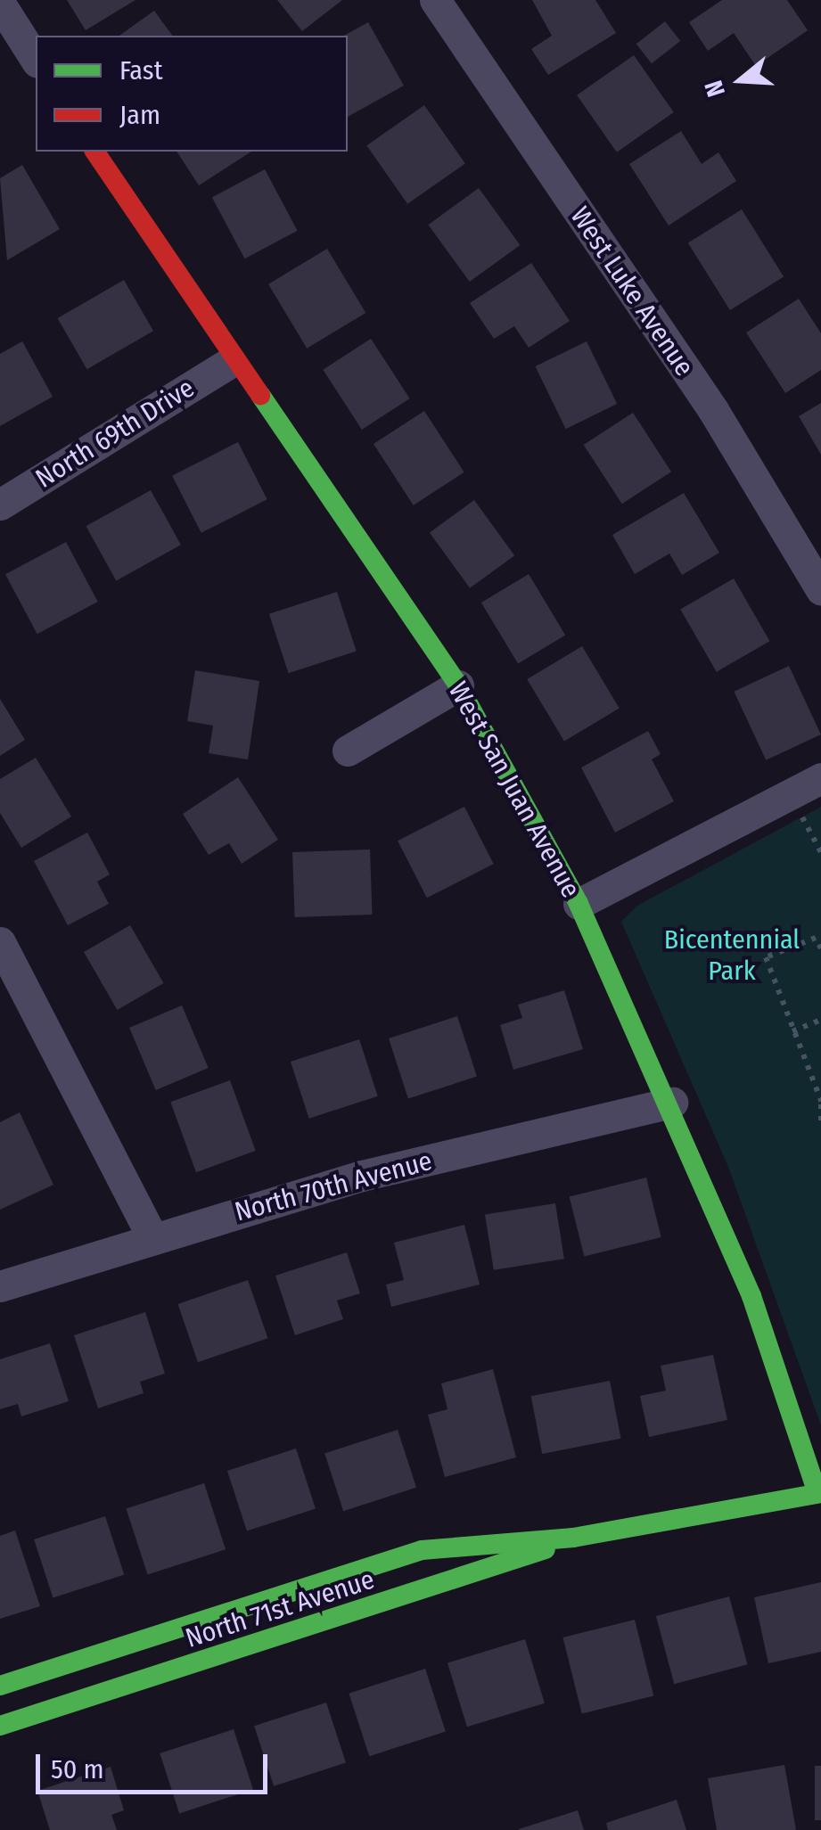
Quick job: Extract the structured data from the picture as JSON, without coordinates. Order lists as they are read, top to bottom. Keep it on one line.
{"streets":{"street":["West Luke Avenue","North 69th Drive","West San Juan Avenue","North 70th Avenue","North 71st Avenue"]},"crossings":[["North 69th Drive","West San Juan Avenue"],["West San Juan Avenue","North 70th Avenue"],["West San Juan Avenue","North 71st Avenue"]],"parks":["Bicentennial Park"],"legend":["Fast","Jam"],"scale_bar":"50 m","north":"left"}
